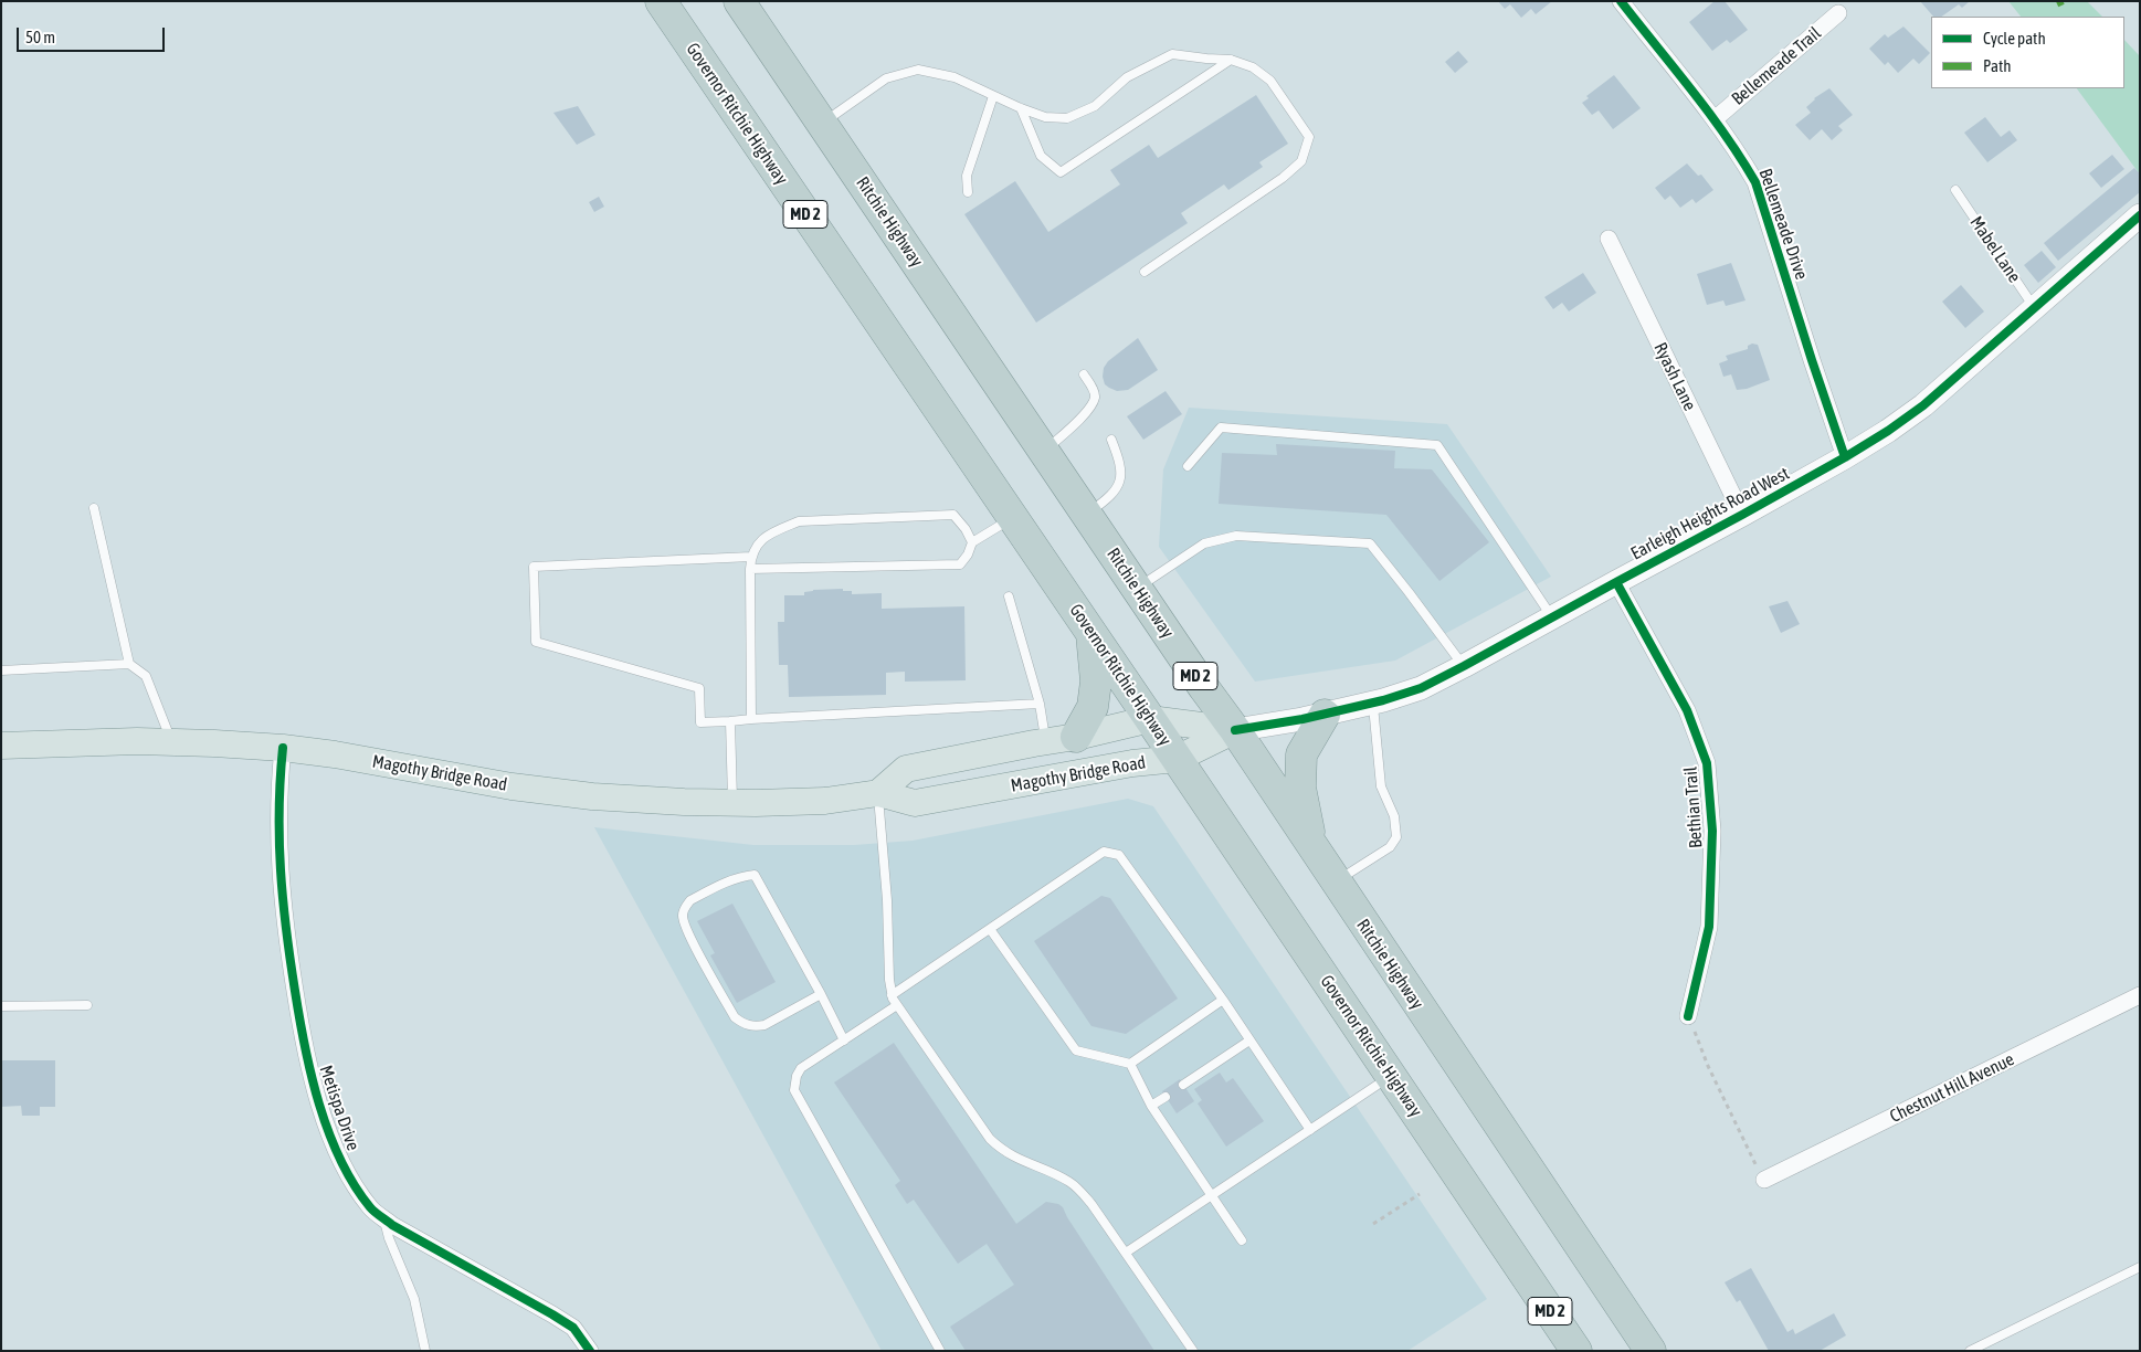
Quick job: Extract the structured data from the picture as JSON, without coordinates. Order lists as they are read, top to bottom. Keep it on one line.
{"streets":{"highway":["Governor Ritchie Highway","MD 2","Ritchie Highway"],"main road":["Magothy Bridge Road"],"street":["Bellemeade Trail","Bellemeade Drive","Ryash Lane","Earleigh Heights Road West","Bethian Trail","Chestnut Hill Avenue","Metispa Drive"],"lane":["Mabel Lane"]},"crossings":[["Bellemeade Trail","Bellemeade Drive"],["Governor Ritchie Highway","Magothy Bridge Road"],["Ritchie Highway","Earleigh Heights Road West"],["Ritchie Highway","Magothy Bridge Road"],["Bellemeade Drive","Earleigh Heights Road West"],["Mabel Lane","Earleigh Heights Road West"],["Ryash Lane","Earleigh Heights Road West"],["Earleigh Heights Road West","Magothy Bridge Road"],["Earleigh Heights Road West","Bethian Trail"],["Magothy Bridge Road","Metispa Drive"]],"legend":["Cycle path","Path"],"scale_bar":"50 m"}
